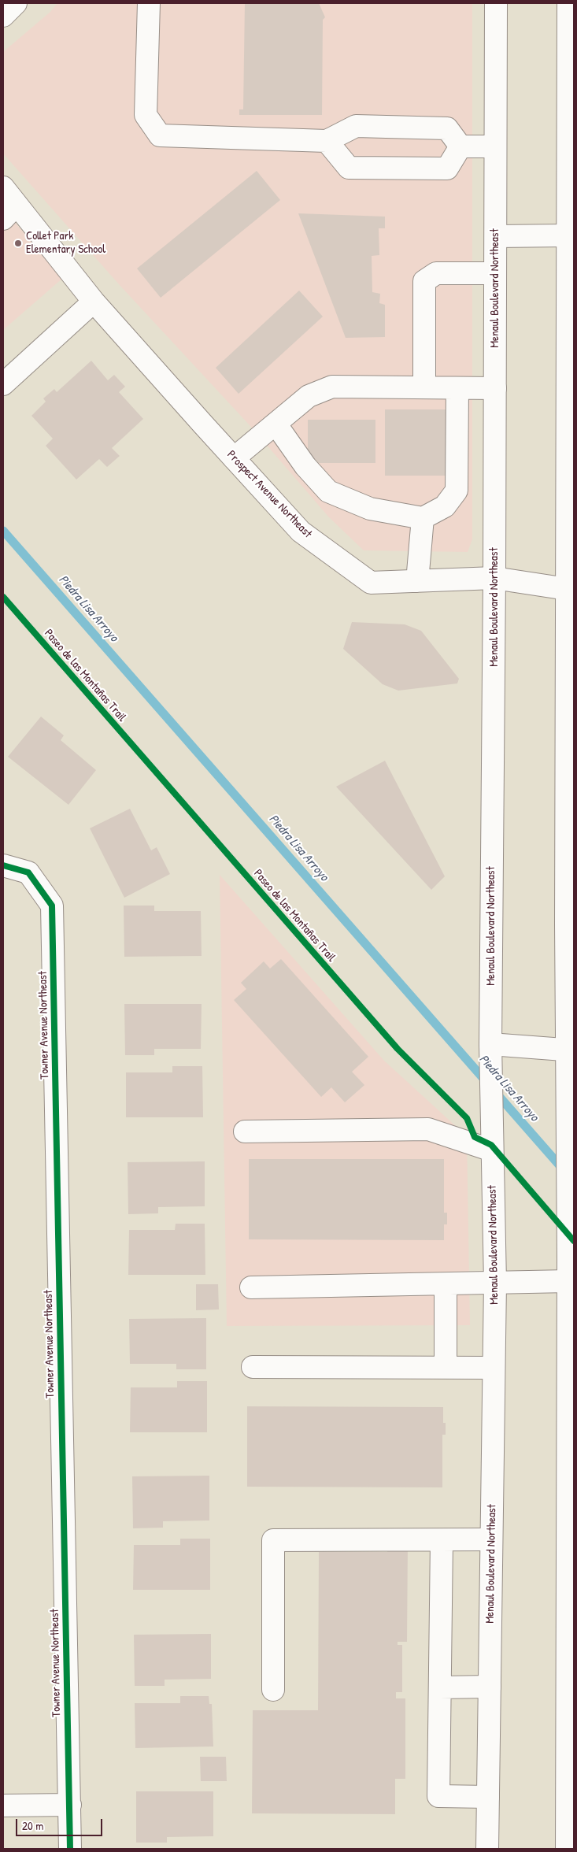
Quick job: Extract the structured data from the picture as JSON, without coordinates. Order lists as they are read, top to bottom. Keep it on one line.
{"streets":{"main road":["Menaul Boulevard Northeast","Prospect Avenue Northeast","Towner Avenue Northeast"],"cycle path":["Paseo de las Montañas Trail"]},"crossings":[["Menaul Boulevard Northeast","Prospect Avenue Northeast"]],"water":["Piedra Lisa Arroyo"],"places":["Collet Park Elementary School"],"scale_bar":"20 m"}
